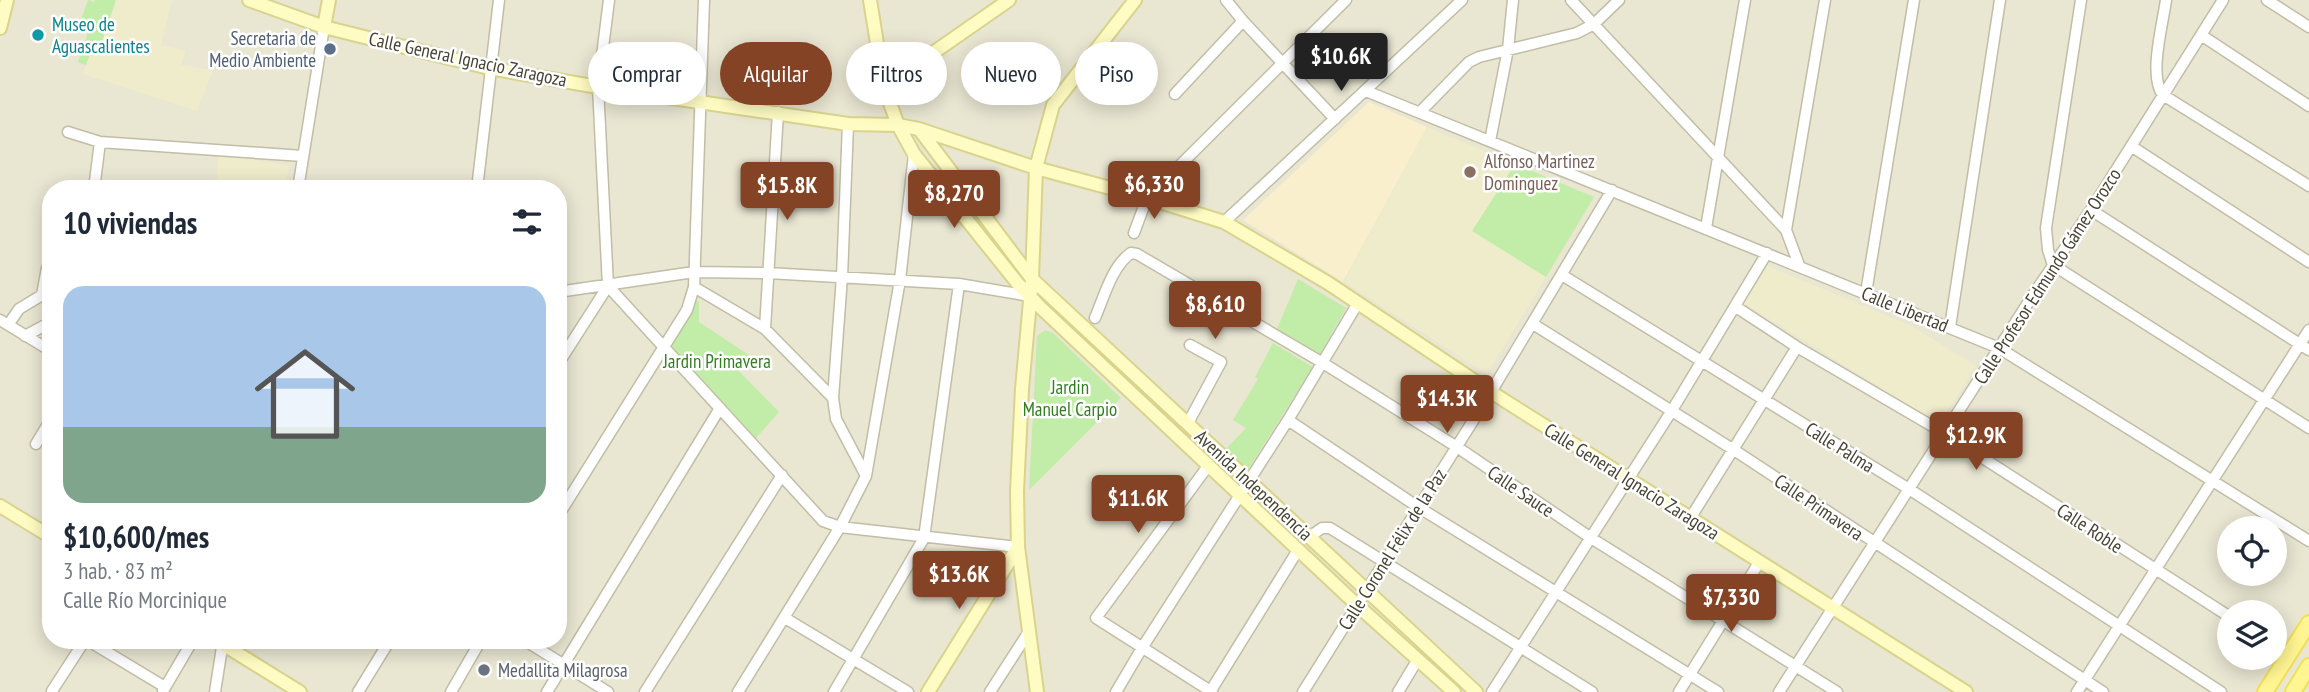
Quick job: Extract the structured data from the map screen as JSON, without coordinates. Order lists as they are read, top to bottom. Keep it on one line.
{"streets":{"main road":["Calle General Ignacio Zaragoza","Avenida Independencia"],"street":["Calle Profesor Edmundo Gámez Orozco","Calle Libertad","Calle Palma","Calle Sauce","Calle Primavera","Calle Roble","Calle Coronel Félix de la Paz"]},"crossings":[["Calle General Ignacio Zaragoza","Calle Profesor Edmundo Gámez Orozco"],["Calle General Ignacio Zaragoza","Avenida Independencia"],["Calle General Ignacio Zaragoza","Calle Coronel Félix de la Paz"],["Calle Profesor Edmundo Gámez Orozco","Calle Libertad"],["Calle Profesor Edmundo Gámez Orozco","Calle Palma"],["Calle Profesor Edmundo Gámez Orozco","Calle Sauce"],["Calle Profesor Edmundo Gámez Orozco","Calle Primavera"],["Calle Profesor Edmundo Gámez Orozco","Calle Roble"],["Calle Libertad","Calle Coronel Félix de la Paz"],["Calle Palma","Calle Coronel Félix de la Paz"],["Avenida Independencia","Calle Coronel Félix de la Paz"],["Calle Sauce","Calle Coronel Félix de la Paz"],["Calle Primavera","Calle Coronel Félix de la Paz"]],"parks":["Jardin Primavera","Jardin Manuel Carpio"],"places":["Museo de Aguascalientes","Secretaria de Medio Ambiente","Alfonso Martinez Dominguez","Medallita Milagrosa"],"page":{"price":["$10.6K","$6,330","$15.8K","$8,270","$8,610","$14.3K","$12.9K","$11.6K","$13.6K","$7,330"],"chip":["Comprar","Alquilar","Filtros","Nuevo","Piso"],"heading":"10 viviendas","list":[{"name":"$10,600/mes","note":"3 hab. · 83 m² · Calle Río Morcinique"}]}}
